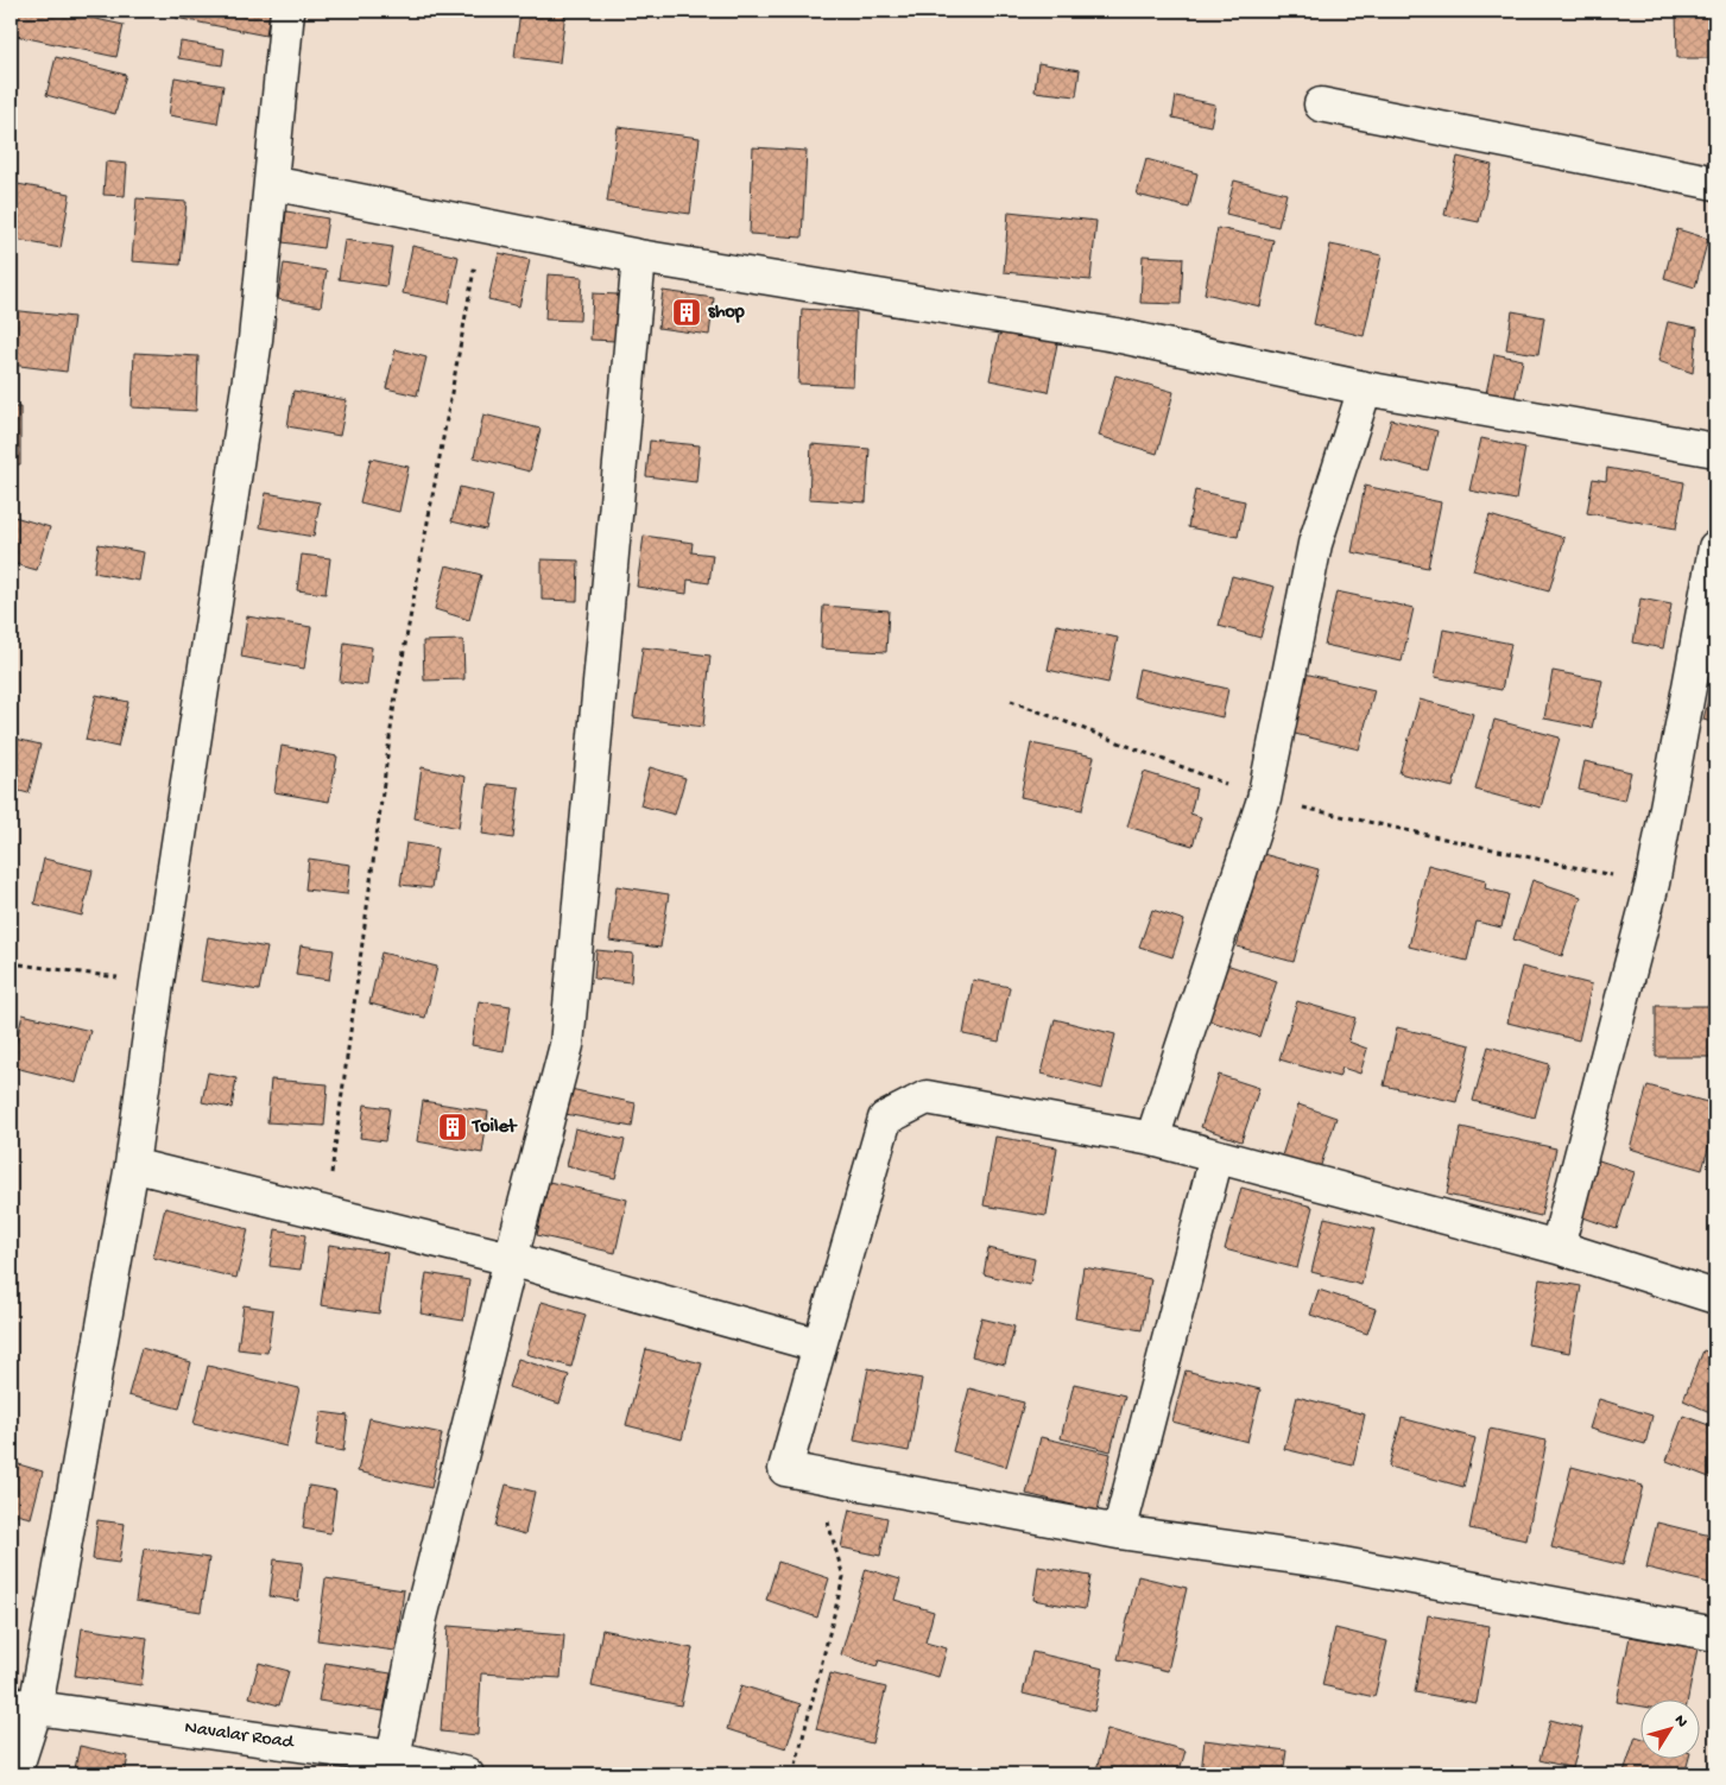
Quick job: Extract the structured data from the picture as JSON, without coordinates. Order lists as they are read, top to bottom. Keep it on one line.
{"streets":{"street":["Navalar Road"]},"places":{"building":["shop","Toilet"]},"north":"top right"}
